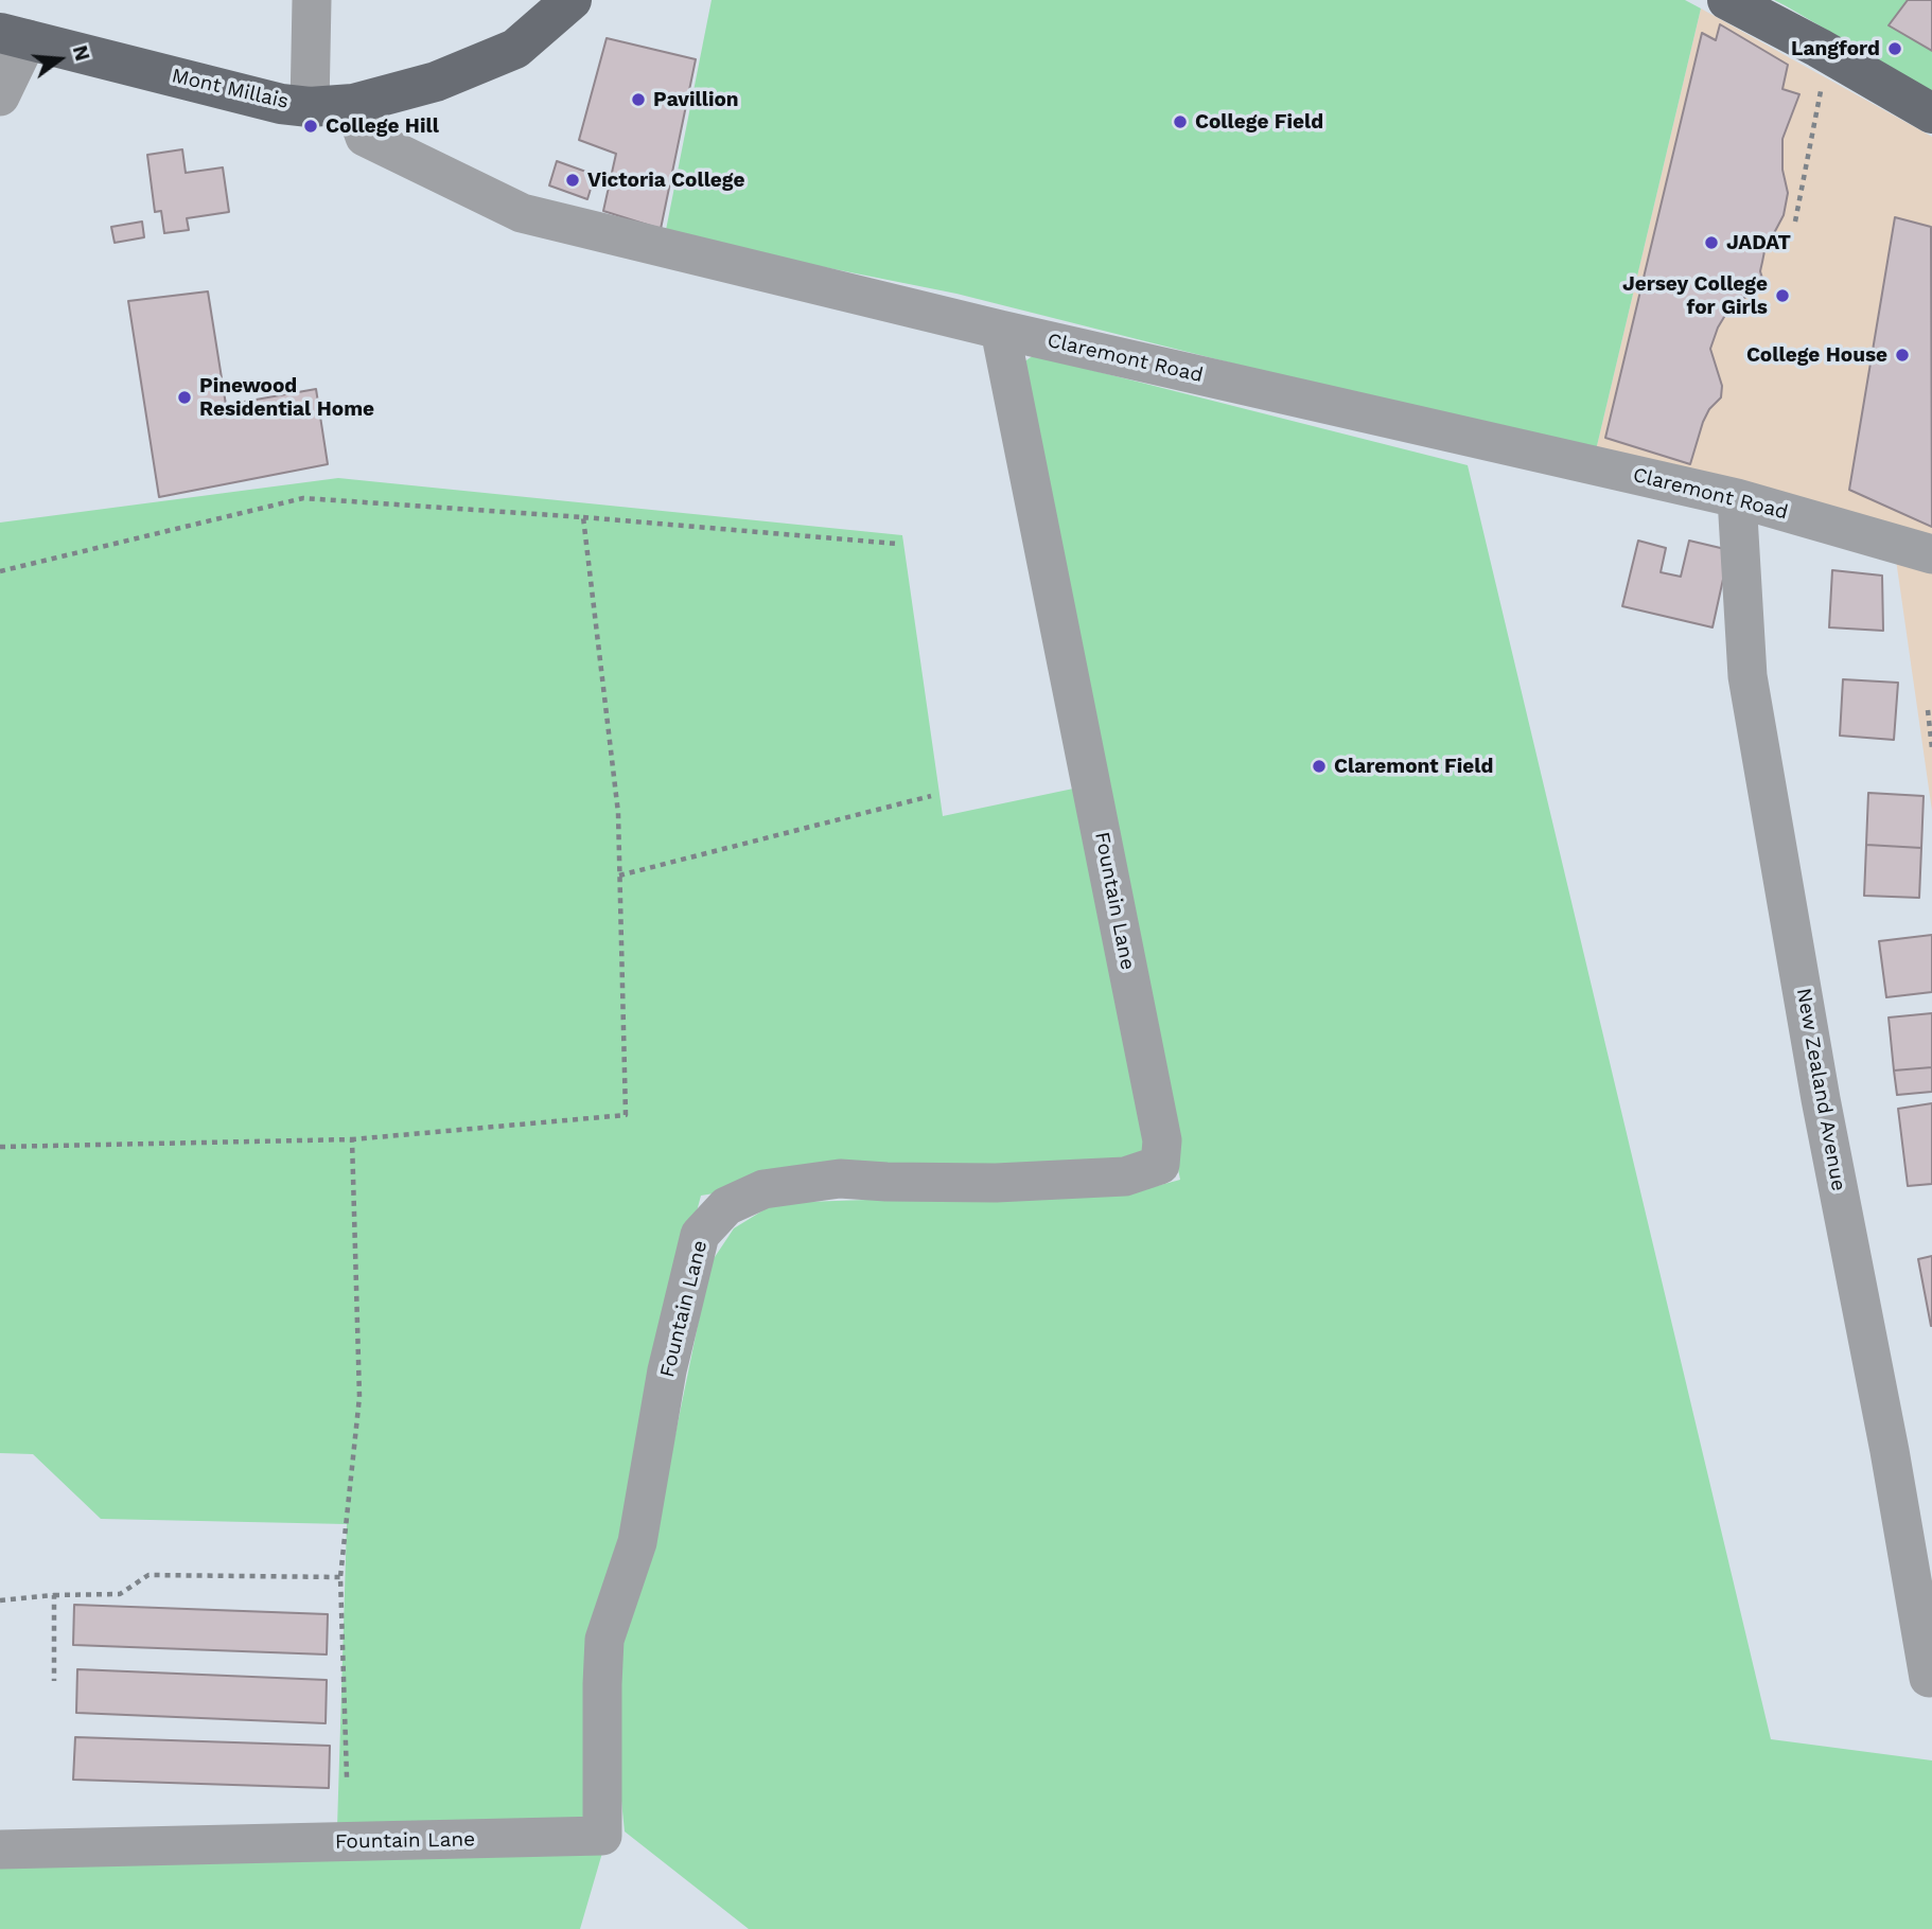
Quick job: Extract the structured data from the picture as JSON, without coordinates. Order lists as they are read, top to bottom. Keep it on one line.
{"streets":{"main road":["Mont Millais"],"street":["Claremont Road","Fountain Lane","New Zealand Avenue"]},"crossings":[["Mont Millais","Claremont Road"],["Claremont Road","Fountain Lane"],["Claremont Road","New Zealand Avenue"]],"places":["Langford","Pavillion","College Field","College Hill","Victoria College","JADAT","Jersey College for Girls","College House","Pinewood Residential Home","Claremont Field"],"north":"right"}
